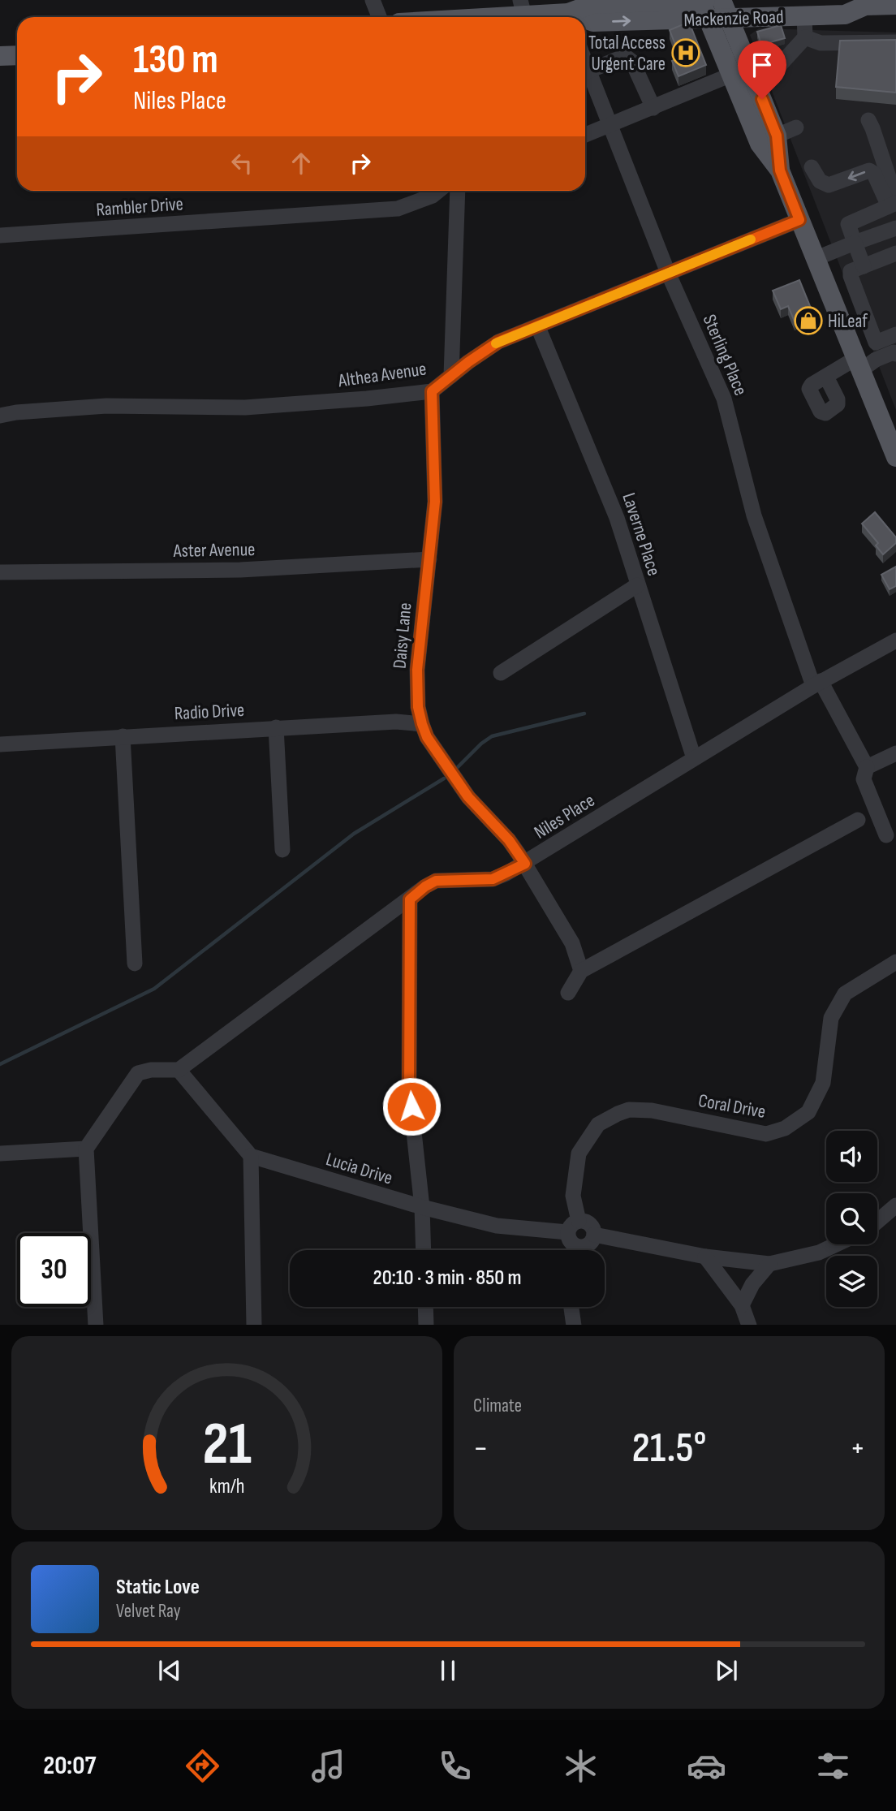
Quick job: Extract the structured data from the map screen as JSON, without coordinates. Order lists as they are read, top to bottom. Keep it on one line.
{"streets":{"main road":["Mackenzie Road"],"street":["Rambler Drive","Sterling Place","Althea Avenue","Laverne Place","Aster Avenue","Daisy Lane","Radio Drive","Niles Place","Coral Drive","Lucia Drive"]},"crossings":[["Sterling Place","Althea Avenue"],["Sterling Place","Niles Place"],["Althea Avenue","Laverne Place"],["Althea Avenue","Daisy Lane"],["Laverne Place","Niles Place"],["Aster Avenue","Daisy Lane"],["Daisy Lane","Radio Drive"],["Daisy Lane","Niles Place"],["Coral Drive","Lucia Drive"]],"places":{"hospital":["Total Access Urgent Care"],"shop":["HiLeaf"]},"page":{"turn":["130 m","Niles Place"],"limit":"30","trip":"20:10 · 3 min · 850 m","tile":"Climate","heat":["−","21.5°","+"],"song":["Static Love","Velvet Ray"],"tabs":"20:07","gauge":["21","km/h"]}}
